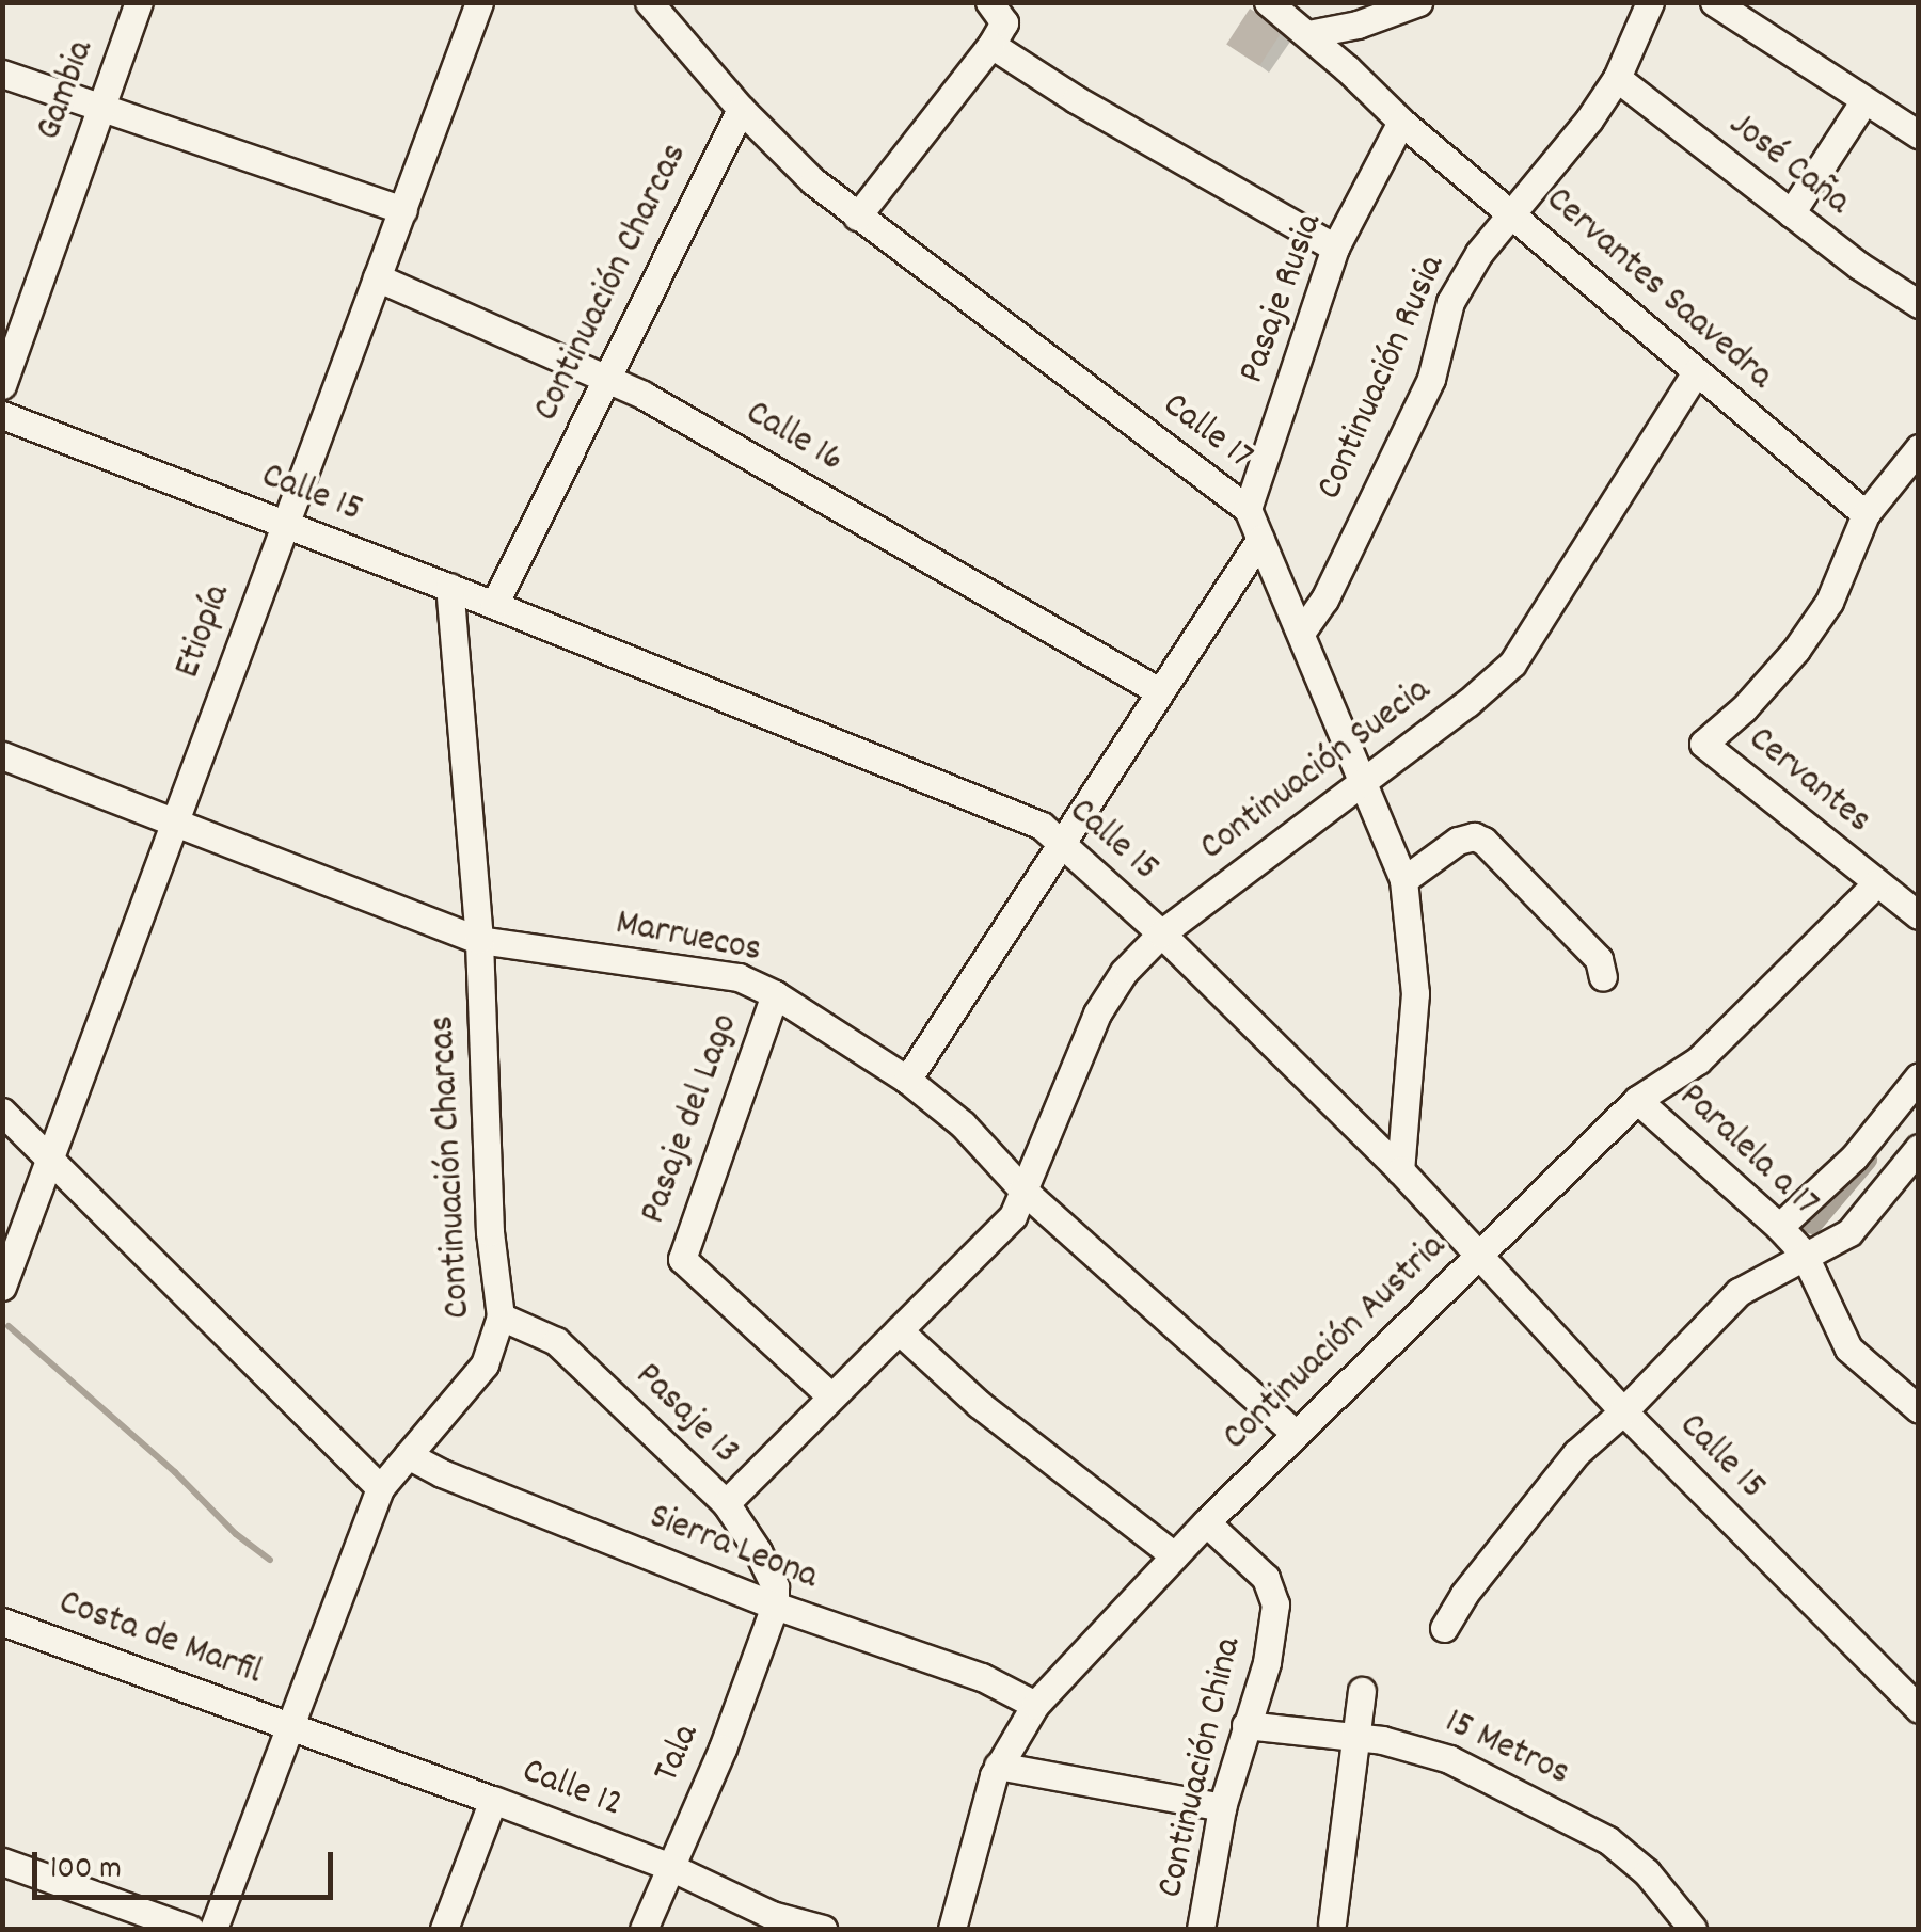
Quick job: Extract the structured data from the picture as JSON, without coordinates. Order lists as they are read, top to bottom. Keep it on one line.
{"streets":{"street":["Gambia","José Caña","Continuación Charcas","Cervantes Saavedra","Pasaje Rusia","Continuación Rusia","Calle 17","Calle 16","Calle 15","Etiopía","Continuación Suecia","Cervantes","Marruecos","Pasaje del Lago","Paralela a 17","Continuación Austria","Pasaje 13","Sierra Leona","Costa de Marfil","15 Metros","Tala","Continuación China","Calle 12"]},"crossings":[["José Caña","Continuación Rusia"],["Continuación Charcas","Calle 17"],["Continuación Charcas","Calle 16"],["Continuación Charcas","Calle 15"],["Continuación Charcas","Marruecos"],["Continuación Charcas","Pasaje 13"],["Continuación Charcas","Sierra Leona"],["Continuación Charcas","Costa de Marfil"],["Continuación Charcas","Calle 12"],["Cervantes Saavedra","Pasaje Rusia"],["Cervantes Saavedra","Continuación Rusia"],["Cervantes Saavedra","Continuación Suecia"],["Cervantes Saavedra","Cervantes"],["Pasaje Rusia","Calle 17"],["Continuación Rusia","Calle 17"],["Calle 17","Calle 15"],["Calle 17","Continuación Suecia"],["Calle 16","Etiopía"],["Calle 15","Etiopía"],["Calle 15","Continuación Suecia"],["Calle 15","Continuación Austria"],["Etiopía","Marruecos"],["Continuación Suecia","Marruecos"],["Continuación Suecia","Pasaje del Lago"],["Continuación Suecia","Pasaje 13"],["Cervantes","Continuación Austria"],["Marruecos","Pasaje del Lago"],["Marruecos","Continuación Austria"],["Paralela a 17","Continuación Austria"],["Continuación Austria","Sierra Leona"],["Continuación Austria","Continuación China"],["Pasaje 13","Sierra Leona"],["Pasaje 13","Tala"],["Sierra Leona","Tala"],["Costa de Marfil","Calle 12"],["15 Metros","Continuación China"],["Tala","Calle 12"]],"scale_bar":"100 m"}
